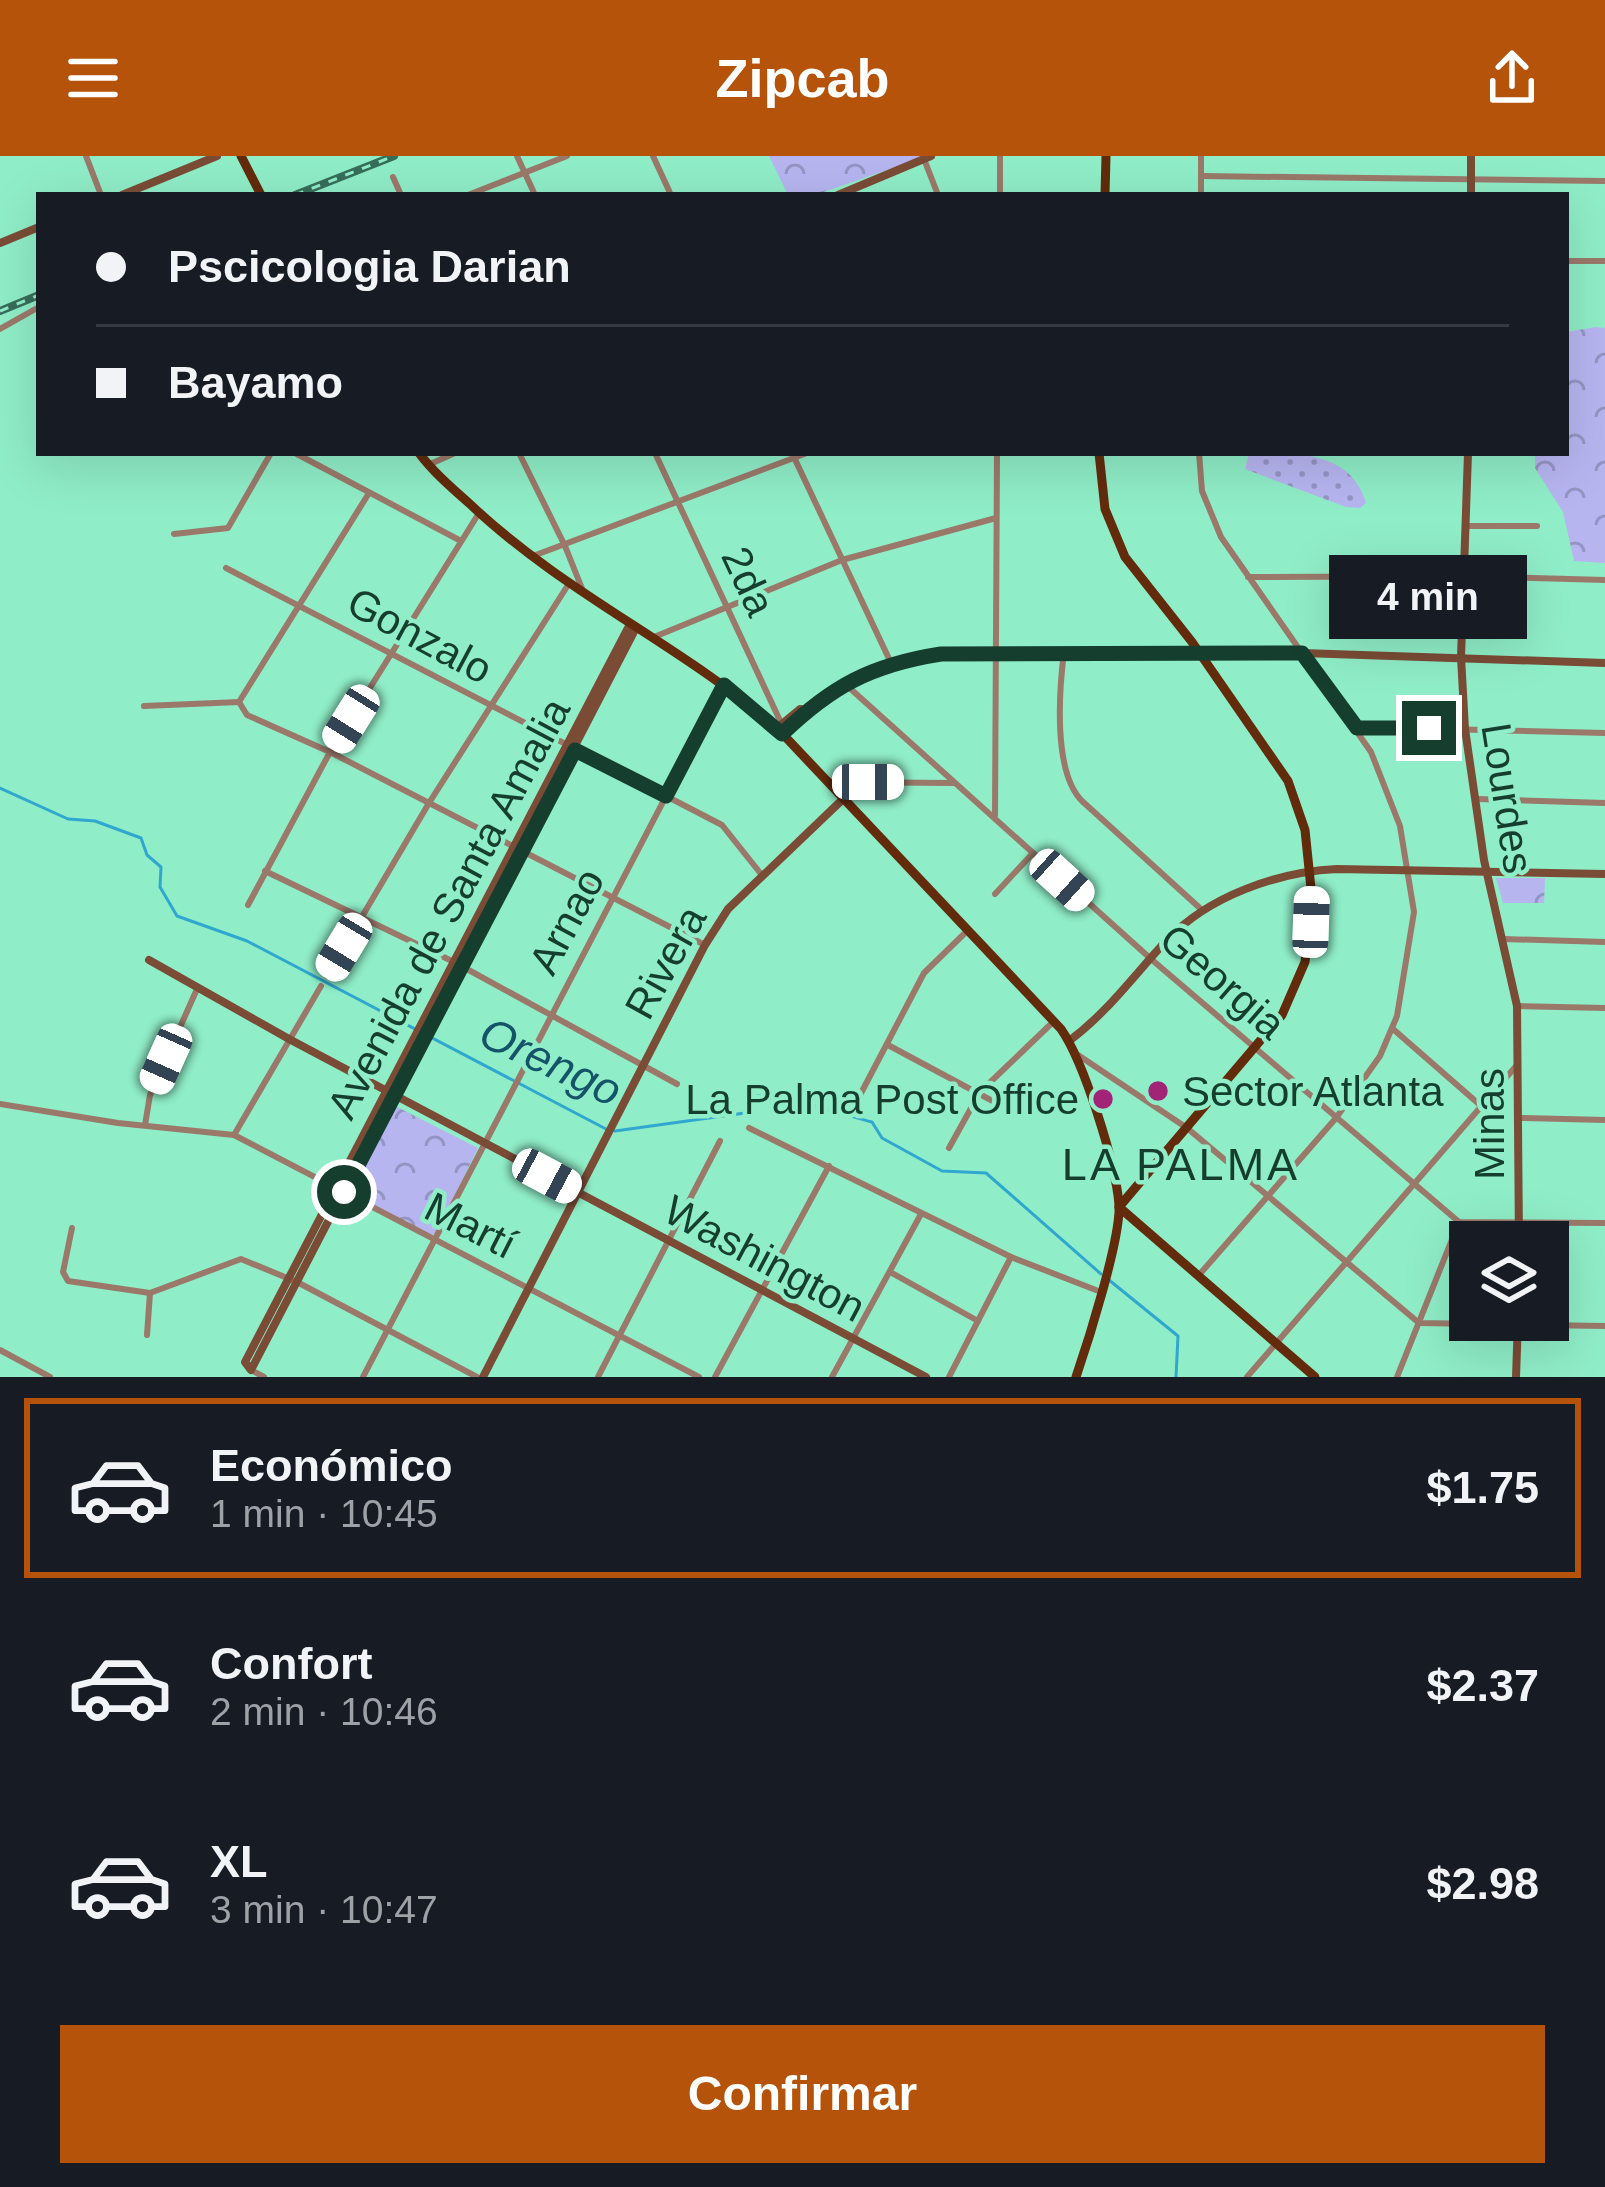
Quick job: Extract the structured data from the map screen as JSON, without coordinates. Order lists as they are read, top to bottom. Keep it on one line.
{"streets":{"street":["2da","Gonzalo","Lourdes","Avenida de Santa Amalia","Arnao","Rivera","Georgia","Minas","Martí","Washington"]},"crossings":[["Gonzalo","Avenida de Santa Amalia"],["Gonzalo","Arnao"],["Gonzalo","Rivera"],["Lourdes","Minas"],["Avenida de Santa Amalia","Martí"],["Avenida de Santa Amalia","Washington"],["Arnao","Martí"],["Arnao","Washington"],["Rivera","Martí"],["Rivera","Washington"]],"districts":["LA PALMA"],"water":["Orengo"],"places":["Sector Atlanta","La Palma Post Office"],"page":{"header":"Zipcab","banner":["Pscicologia Darian","Bayamo"],"bubble":"4 min","list":[{"name":"Económico","note":"1 min · 10:45","value":"$1.75"},{"name":"Confort","note":"2 min · 10:46","value":"$2.37"},{"name":"XL","note":"3 min · 10:47","value":"$2.98"}],"buttons":"Confirmar"}}
